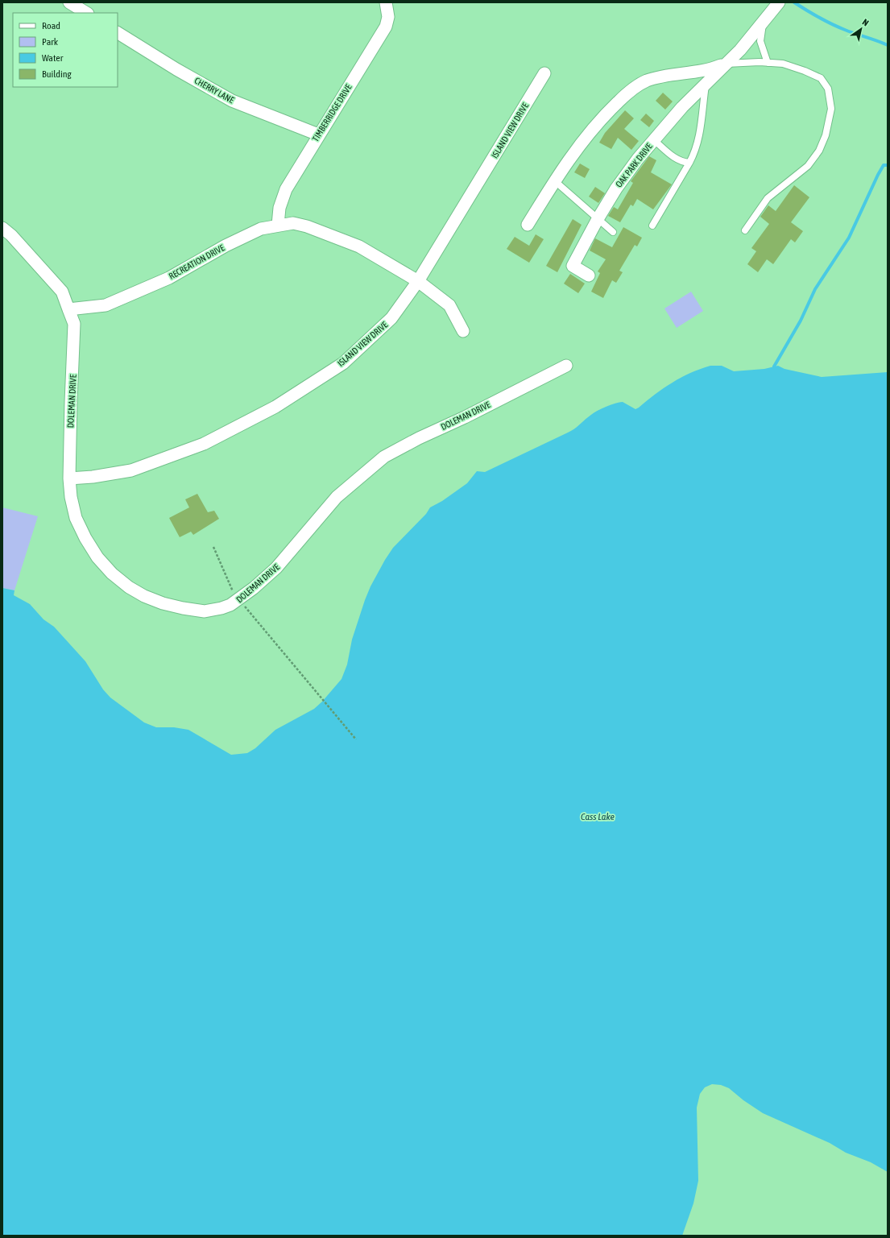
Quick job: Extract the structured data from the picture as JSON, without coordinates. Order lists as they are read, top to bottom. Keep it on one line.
{"streets":{"street":["CHERRY LANE","TIMBERRIDGE DRIVE","ISLAND VIEW DRIVE","OAK PARK DRIVE","RECREATION DRIVE","DOLEMAN DRIVE"]},"crossings":[["CHERRY LANE","TIMBERRIDGE DRIVE"],["TIMBERRIDGE DRIVE","RECREATION DRIVE"],["ISLAND VIEW DRIVE","RECREATION DRIVE"],["ISLAND VIEW DRIVE","DOLEMAN DRIVE"],["RECREATION DRIVE","DOLEMAN DRIVE"]],"water":["Cass Lake"],"legend":["Road","Park","Water","Building"],"north":"top right"}
